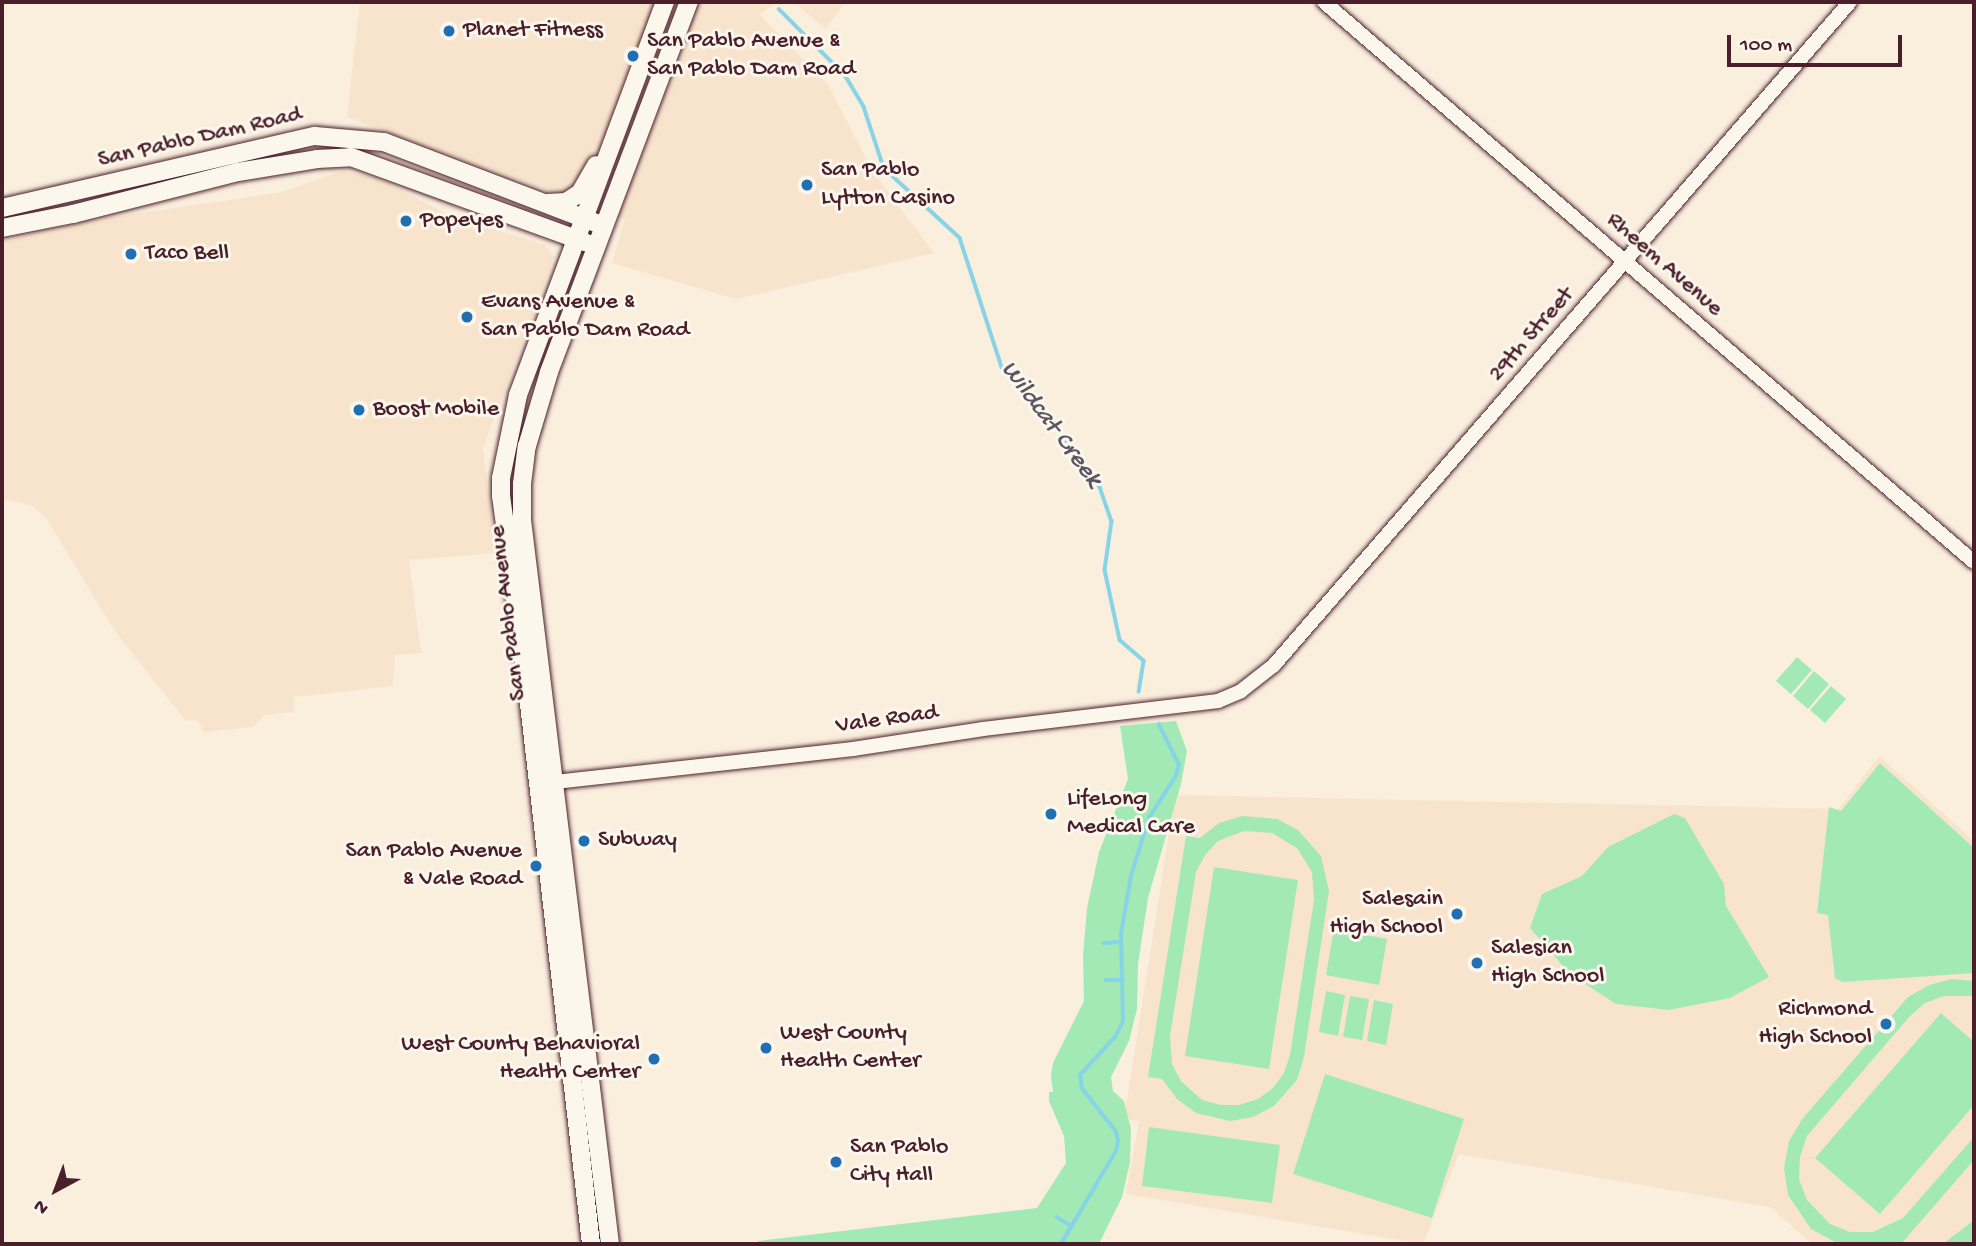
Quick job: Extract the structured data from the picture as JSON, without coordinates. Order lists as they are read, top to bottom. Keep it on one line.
{"streets":{"main road":["San Pablo Dam Road","San Pablo Avenue"],"street":["Rheem Avenue","29th Street","Vale Road"]},"crossings":[["San Pablo Dam Road","San Pablo Avenue"],["Rheem Avenue","29th Street"],["29th Street","Vale Road"],["San Pablo Avenue","Vale Road"]],"water":["Wildcat Creek"],"places":["Planet Fitness","San Pablo Avenue & San Pablo Dam Road","San Pablo Lytton Casino","Popeyes","Taco Bell","Evans Avenue & San Pablo Dam Road","Boost Mobile","LifeLong Medical Care","Subway","San Pablo Avenue & Vale Road","Salesain High School","Salesian High School","Richmond High School","West County Health Center","West County Behavioral Health Center","San Pablo City Hall"],"scale_bar":"100 m","north":"bottom left"}
